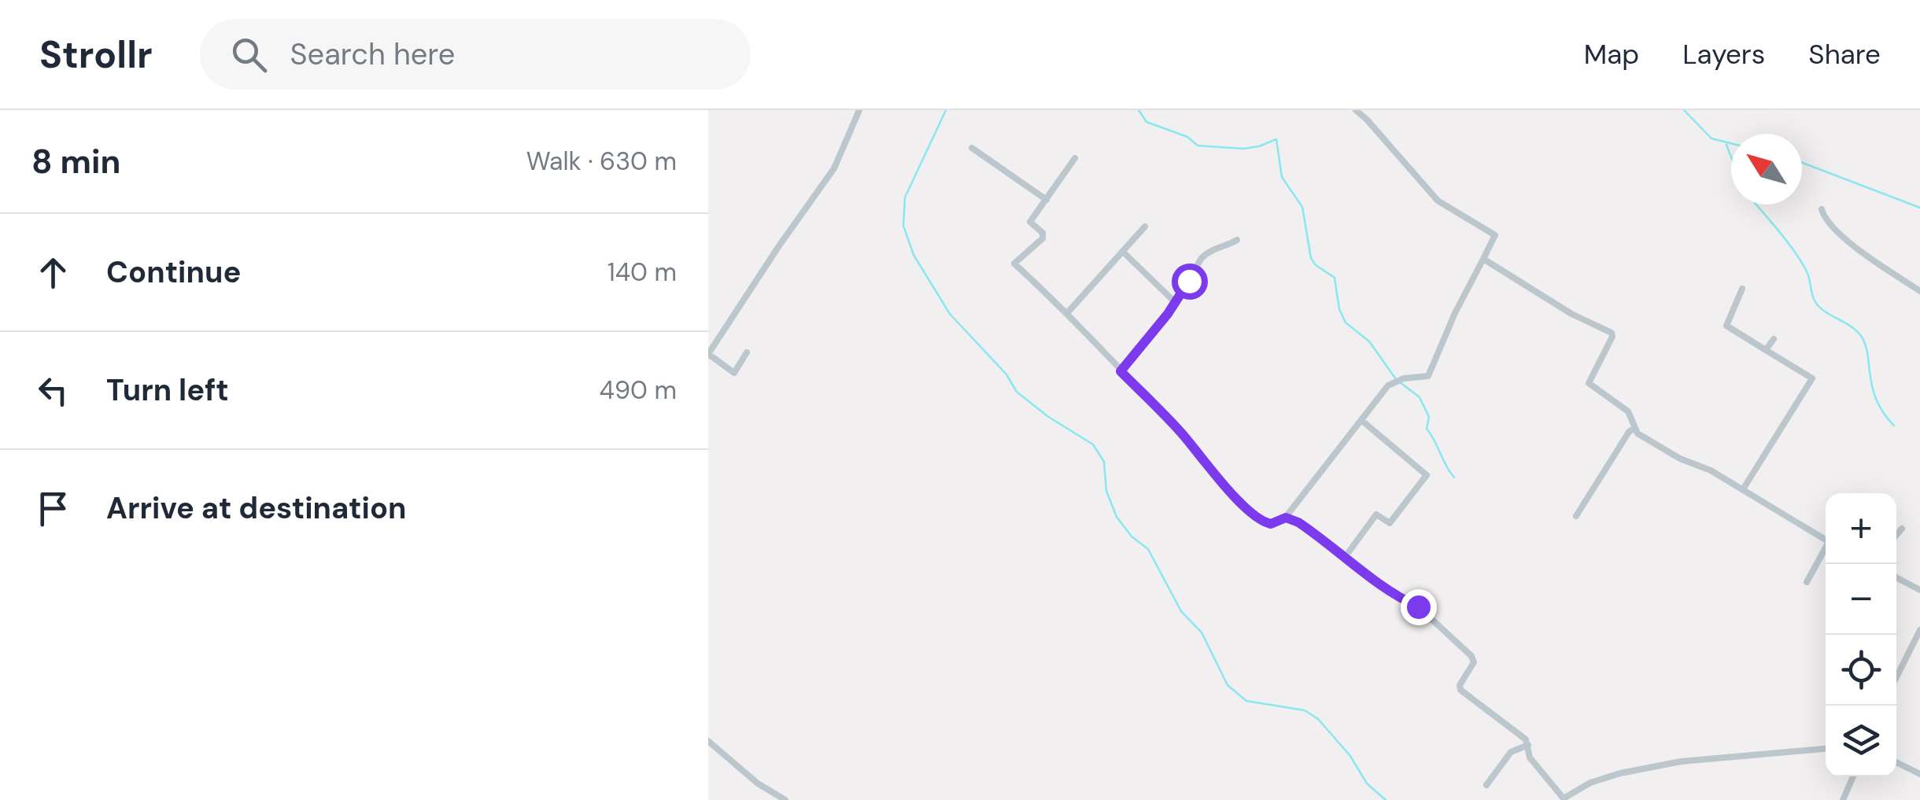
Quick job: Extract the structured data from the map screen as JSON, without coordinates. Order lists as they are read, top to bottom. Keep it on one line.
{"north":"top left","page":{"header":"Strollr","search":"Search here","nav":["Map","Layers","Share"],"heading":["8 min","Walk · 630 m"],"list":[["Continue","140 m"],["Turn left","490 m"],"Arrive at destination"],"map_buttons":["+","−"]}}
